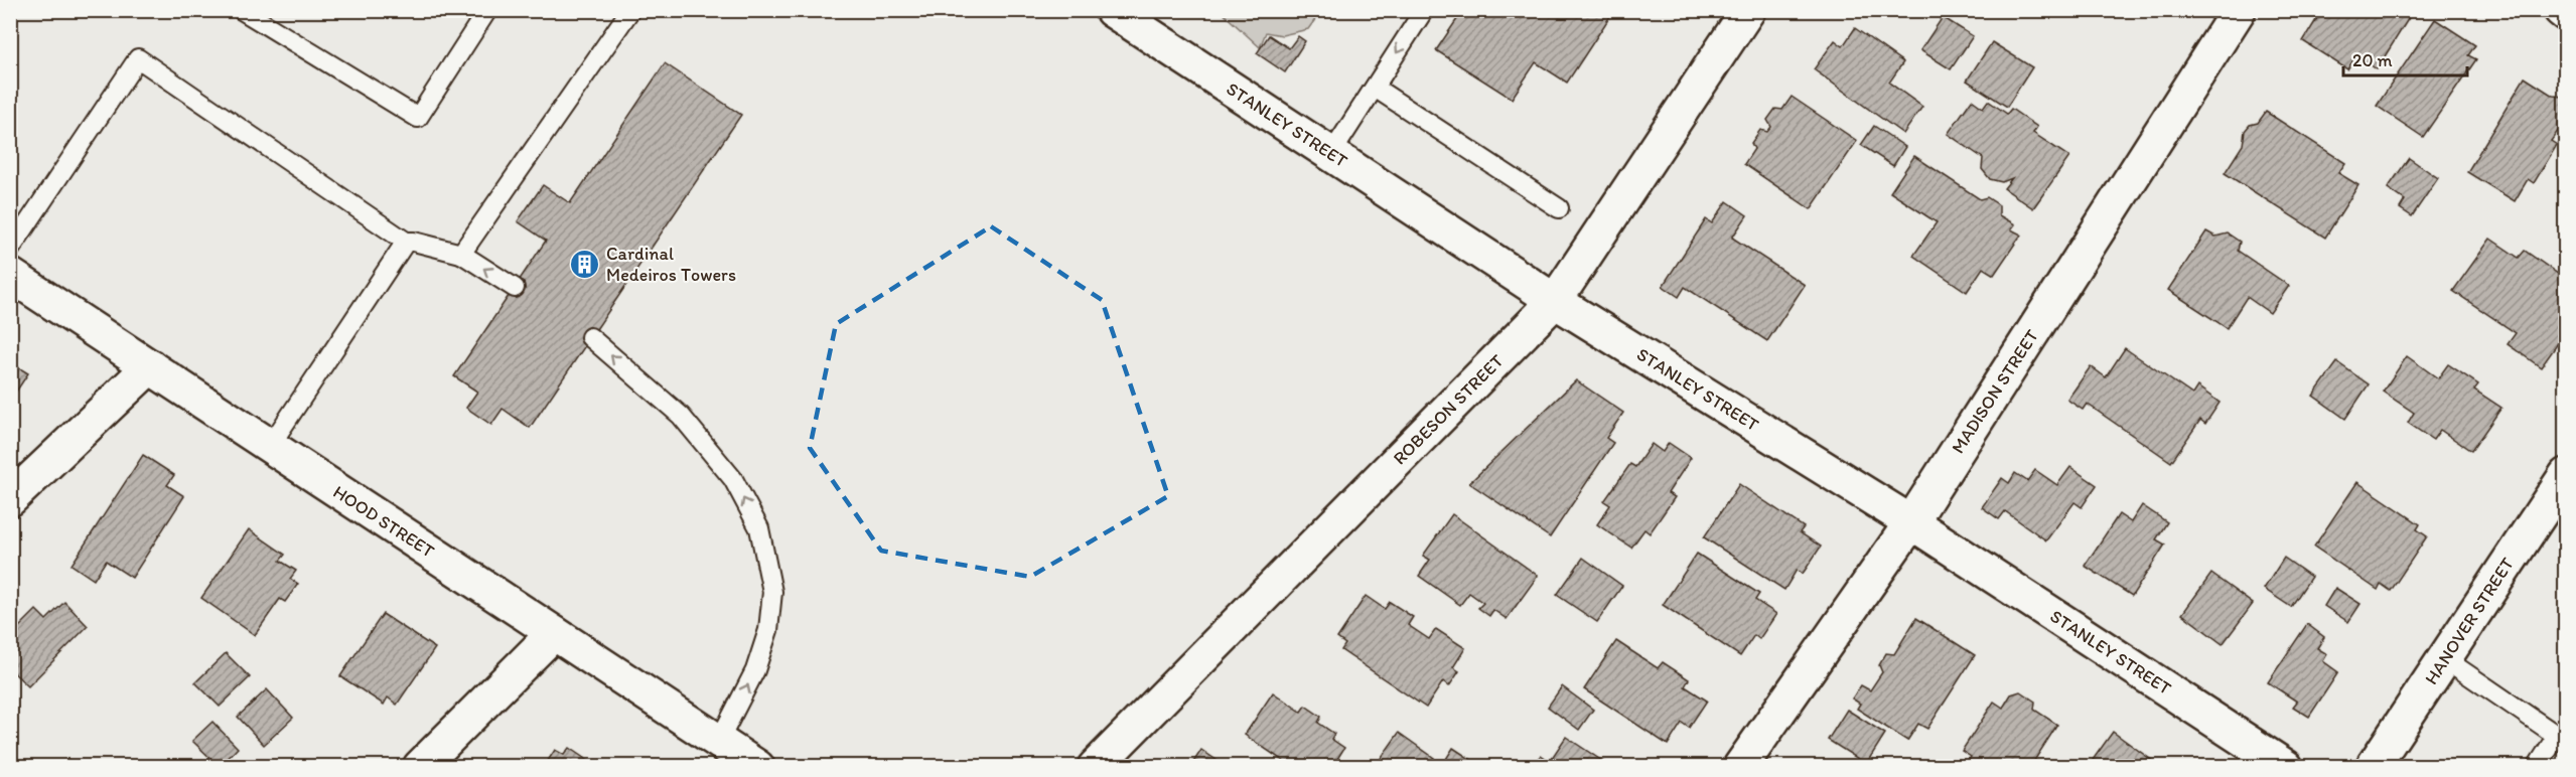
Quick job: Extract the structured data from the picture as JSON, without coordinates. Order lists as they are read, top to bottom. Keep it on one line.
{"streets":{"street":["STANLEY STREET","MADISON STREET","ROBESON STREET","HOOD STREET","HANOVER STREET"]},"crossings":[["STANLEY STREET","MADISON STREET"],["STANLEY STREET","ROBESON STREET"]],"places":{"building":["Cardinal Medeiros Towers"]},"scale_bar":"20 m"}
